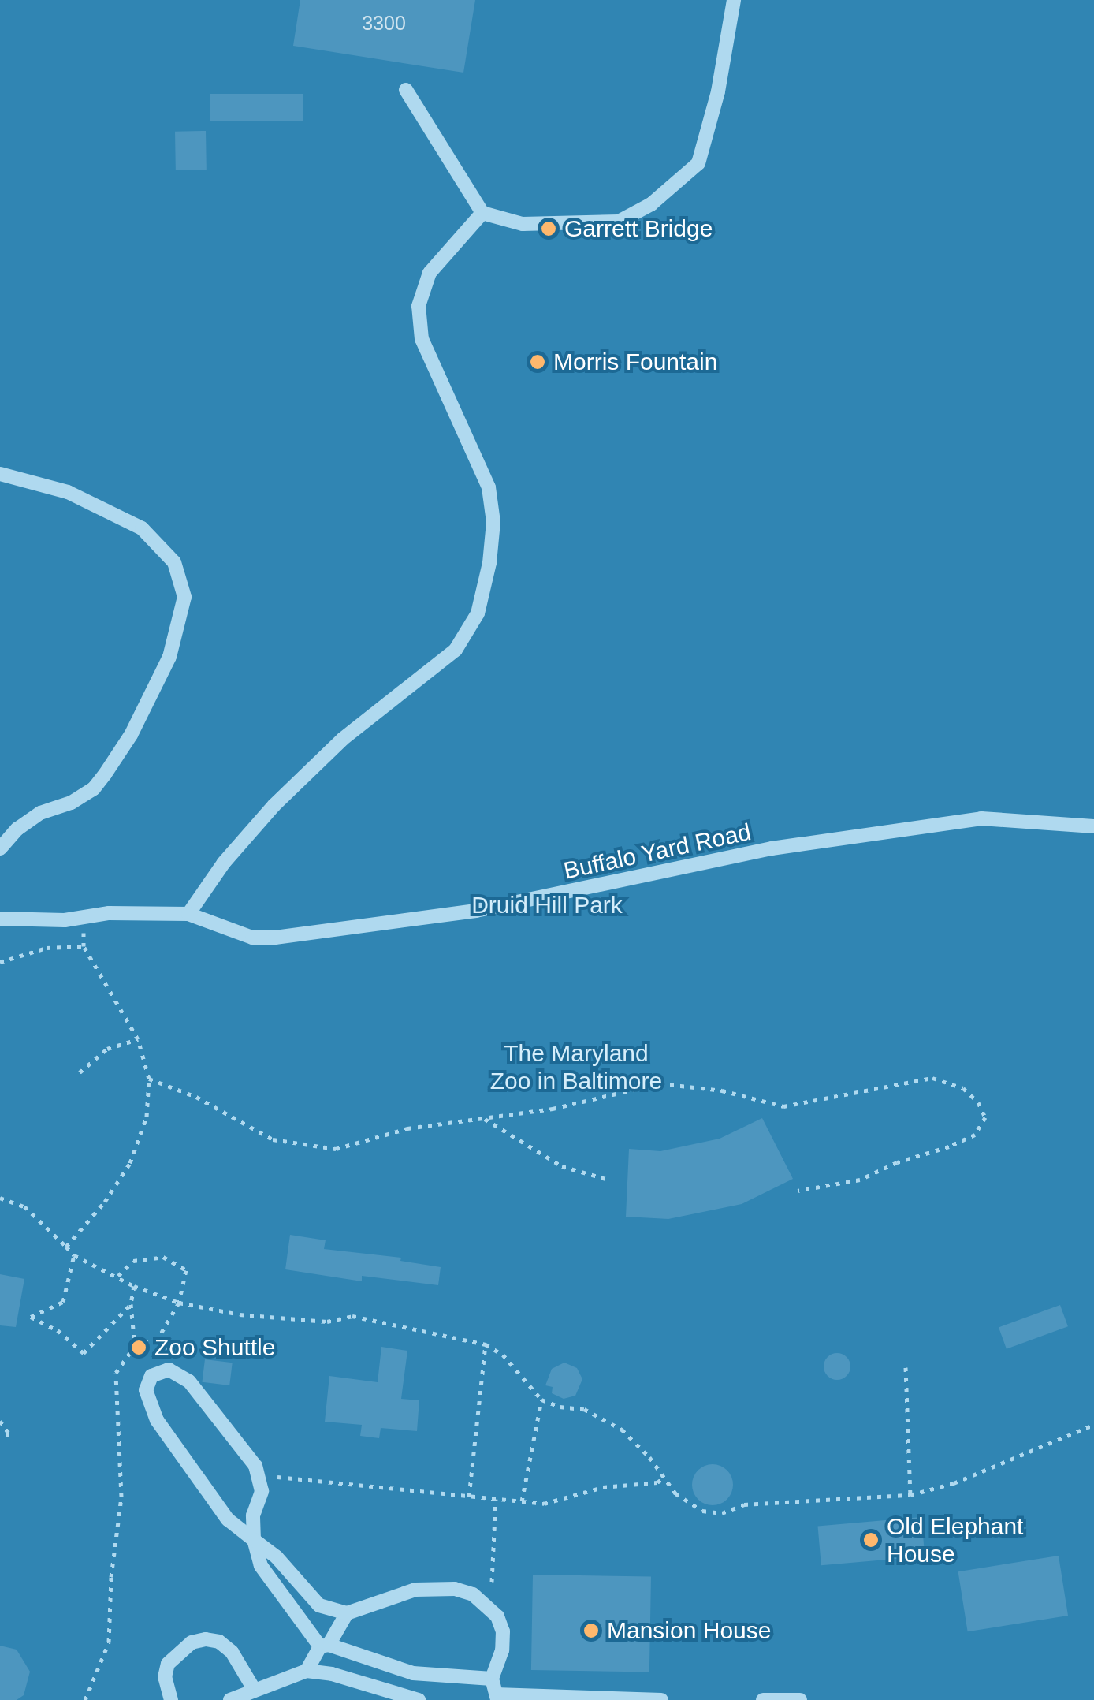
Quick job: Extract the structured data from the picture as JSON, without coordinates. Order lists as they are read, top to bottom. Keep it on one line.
{"streets":{"street":["Buffalo Yard Road"]},"parks":["Druid Hill Park","The Maryland Zoo in Baltimore"],"places":["Garrett Bridge","Morris Fountain","Zoo Shuttle","Old Elephant House","Mansion House"],"house_numbers":["3300"]}
